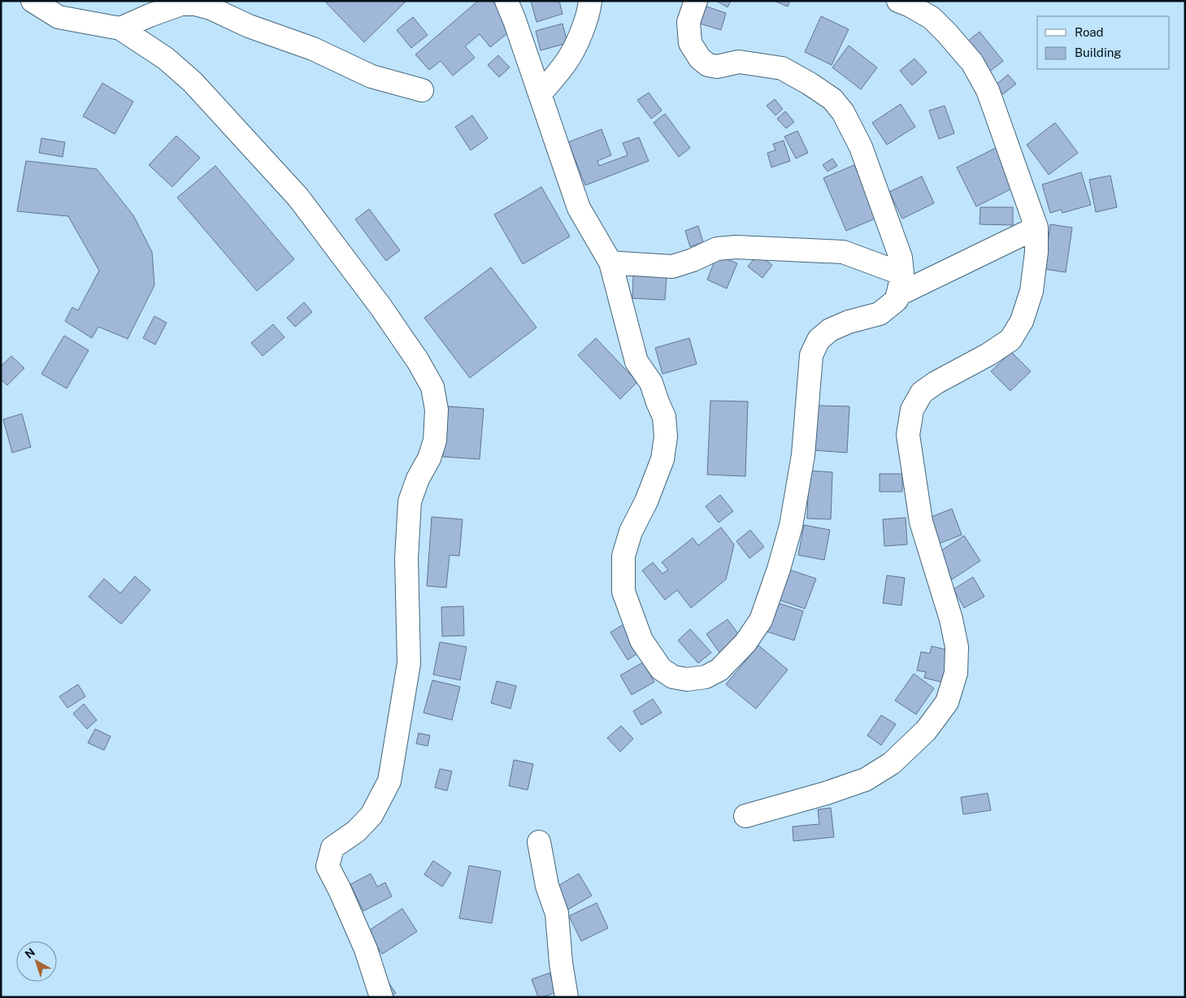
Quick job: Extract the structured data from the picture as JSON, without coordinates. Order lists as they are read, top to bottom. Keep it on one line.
{"legend":["Road","Building"],"north":"top left"}
